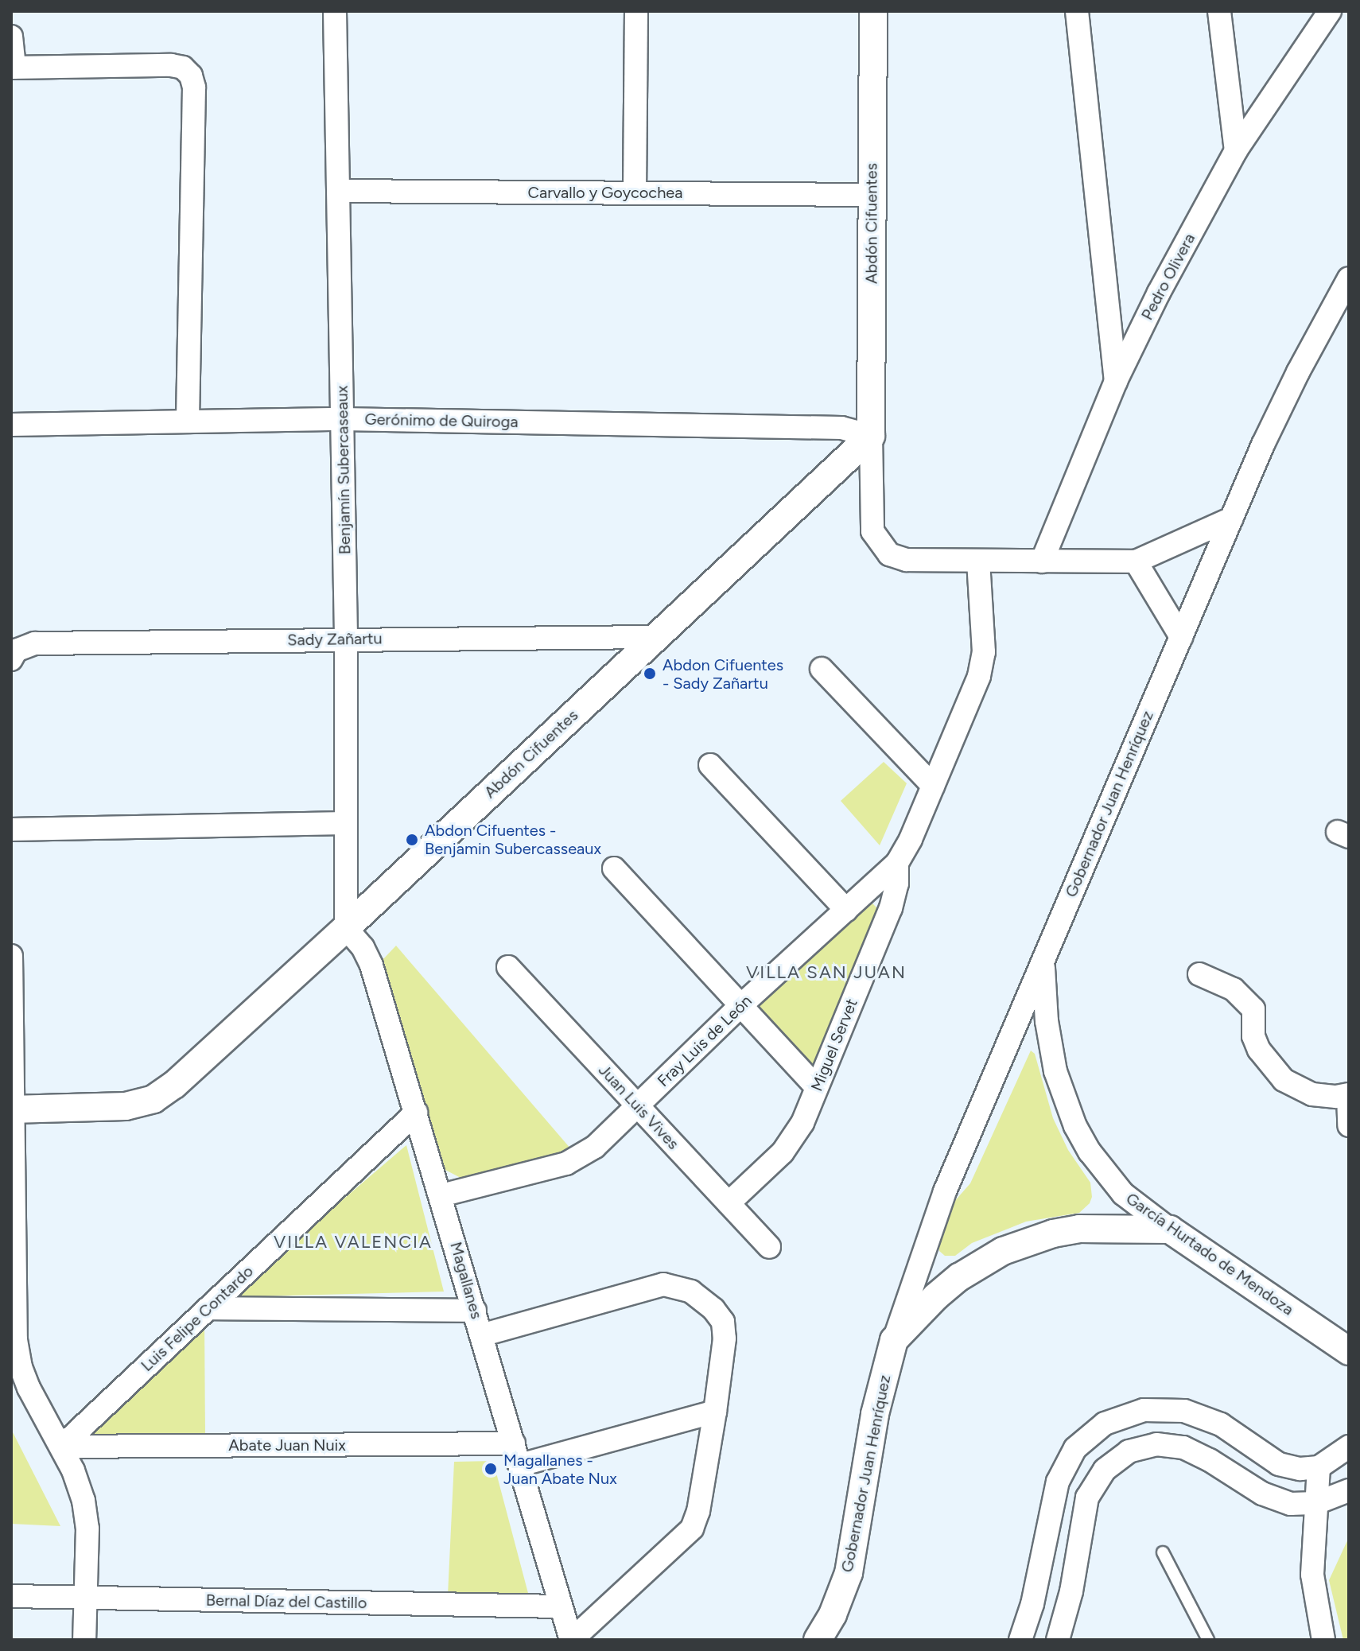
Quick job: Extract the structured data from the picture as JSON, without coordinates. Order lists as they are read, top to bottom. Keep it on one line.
{"streets":{"street":["Carvallo y Goycochea","Abdón Cifuentes","Pedro Olivera","Gerónimo de Quiroga","Benjamín Subercaseaux","Sady Zañartu","Gobernador Juan Henríquez","Fray Luis de León","Miguel Servet","Juan Luis Vives","García Hurtado de Mendoza","Magallanes","Luis Felipe Contardo","Abate Juan Nuix","Bernal Díaz del Castillo"]},"crossings":[["Carvallo y Goycochea","Abdón Cifuentes"],["Carvallo y Goycochea","Benjamín Subercaseaux"],["Abdón Cifuentes","Pedro Olivera"],["Abdón Cifuentes","Gerónimo de Quiroga"],["Abdón Cifuentes","Benjamín Subercaseaux"],["Abdón Cifuentes","Sady Zañartu"],["Abdón Cifuentes","Gobernador Juan Henríquez"],["Abdón Cifuentes","Fray Luis de León"],["Abdón Cifuentes","Magallanes"],["Gerónimo de Quiroga","Benjamín Subercaseaux"],["Benjamín Subercaseaux","Sady Zañartu"],["Benjamín Subercaseaux","Magallanes"],["Gobernador Juan Henríquez","García Hurtado de Mendoza"],["Fray Luis de León","Miguel Servet"],["Fray Luis de León","Juan Luis Vives"],["Fray Luis de León","Magallanes"],["Miguel Servet","Juan Luis Vives"],["Magallanes","Luis Felipe Contardo"],["Magallanes","Abate Juan Nuix"],["Magallanes","Bernal Díaz del Castillo"],["Luis Felipe Contardo","Abate Juan Nuix"]],"districts":["VILLA SAN JUAN","VILLA VALENCIA"],"places":["Abdon Cifuentes - Sady Zañartu","Abdon Cifuentes - Benjamin Subercasseaux","Magallanes - Juan Abate Nux"]}
